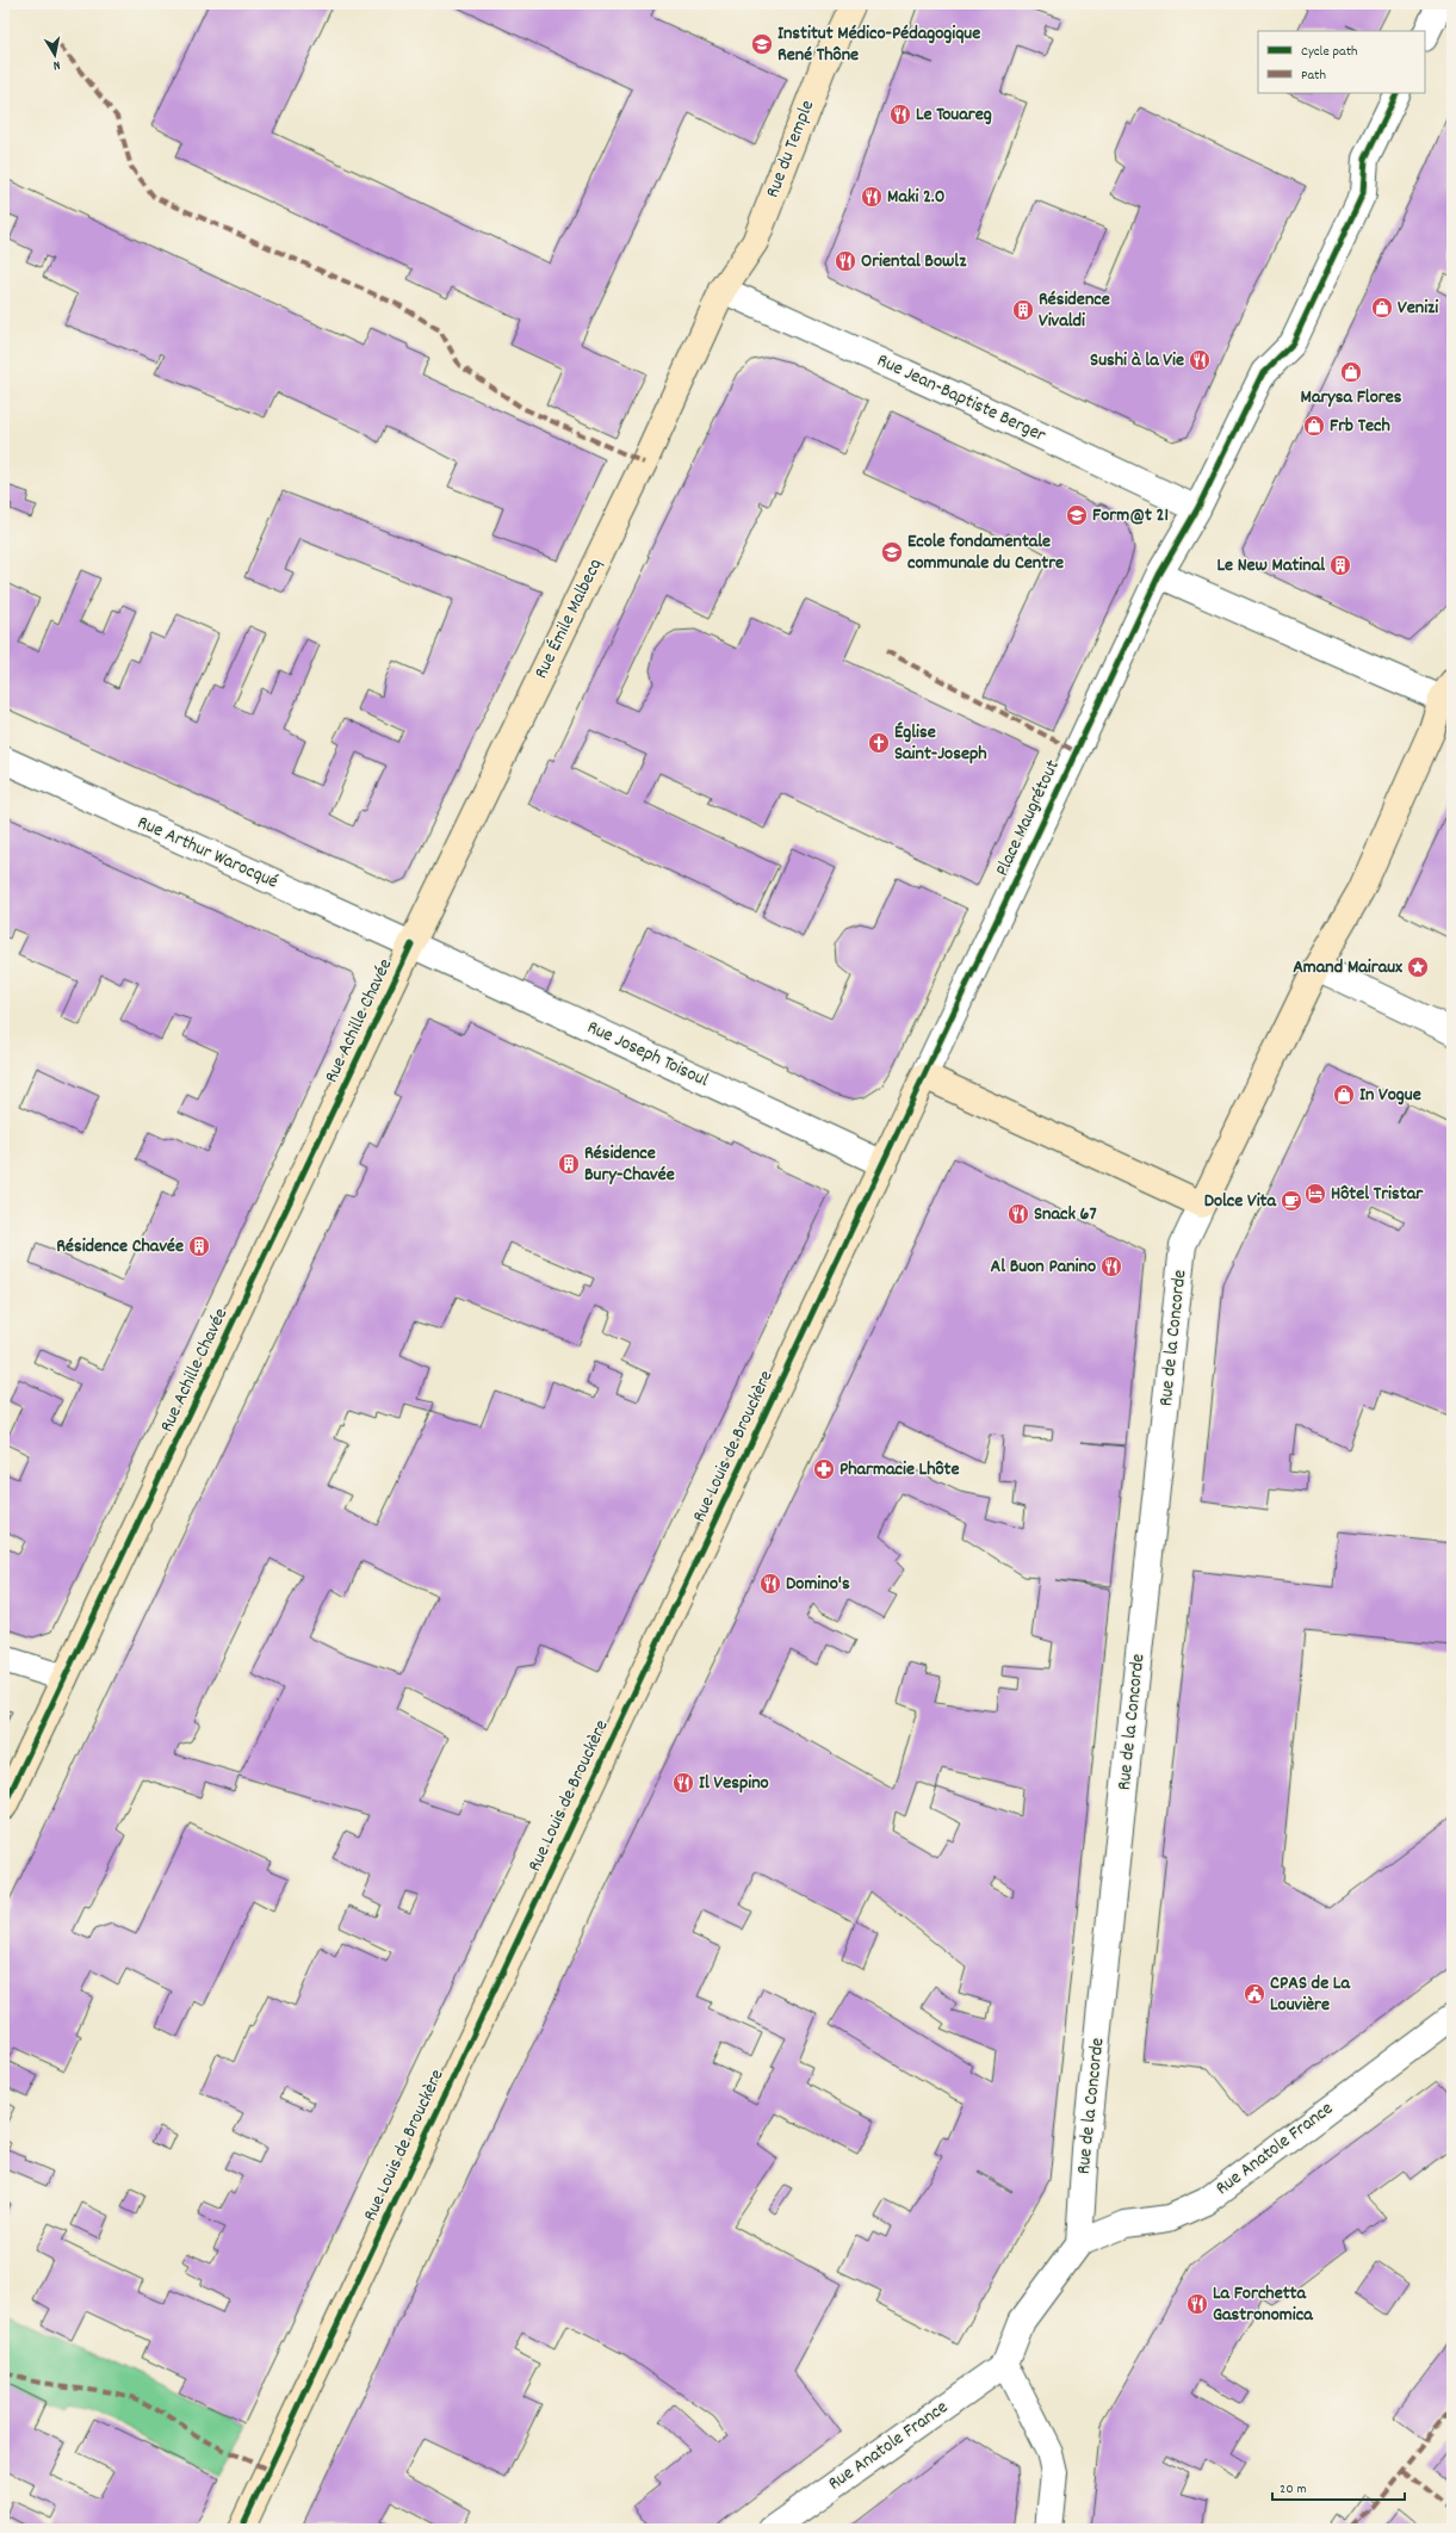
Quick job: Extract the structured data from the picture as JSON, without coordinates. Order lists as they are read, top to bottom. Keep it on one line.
{"streets":{"street":["Rue du Temple","Rue Jean-Baptiste Berger","Rue Émile Malbecq","Place Maugrétout","Rue Arthur Warocqué","Rue Achille Chavée","Rue Joseph Toisoul","Rue de la Concorde","Rue Louis de Brouckère","Rue Anatole France"]},"crossings":[["Rue du Temple","Rue Jean-Baptiste Berger"],["Rue du Temple","Rue Émile Malbecq"],["Rue Jean-Baptiste Berger","Rue Émile Malbecq"],["Rue Jean-Baptiste Berger","Place Maugrétout"],["Rue Émile Malbecq","Rue Arthur Warocqué"],["Rue Émile Malbecq","Rue Achille Chavée"],["Rue Émile Malbecq","Rue Joseph Toisoul"],["Place Maugrétout","Rue Louis de Brouckère"],["Rue Arthur Warocqué","Rue Achille Chavée"],["Rue Arthur Warocqué","Rue Joseph Toisoul"],["Rue Achille Chavée","Rue Joseph Toisoul"],["Rue Joseph Toisoul","Rue Louis de Brouckère"],["Rue de la Concorde","Rue Anatole France"]],"places":{"school or university":["Institut Médico-Pédagogique René Thône","Form@t 21","Ecole fondamentale communale du Centre"],"restaurant":["Le Touareg","Maki 2.0","Oriental Bowlz","Sushi à la Vie","Snack 67","Al Buon Panino","Domino's","Il Vespino","La Forchetta Gastronomica"],"shop":["Venizi","Marysa Flores","Frb Tech","In Vogue"],"building":["Résidence Vivaldi","Le New Matinal","Résidence Bury-Chavée","Résidence Chavée"],"church":["Église Saint-Joseph"],"place":["Amand Mairaux"],"hotel":["Hôtel Tristar"],"cafe":["Dolce Vita"],"pharmacy":["Pharmacie Lhôte"],"public building":["CPAS de La Louvière"]},"legend":["Cycle path","Path"],"scale_bar":"20 m","north":"bottom"}
